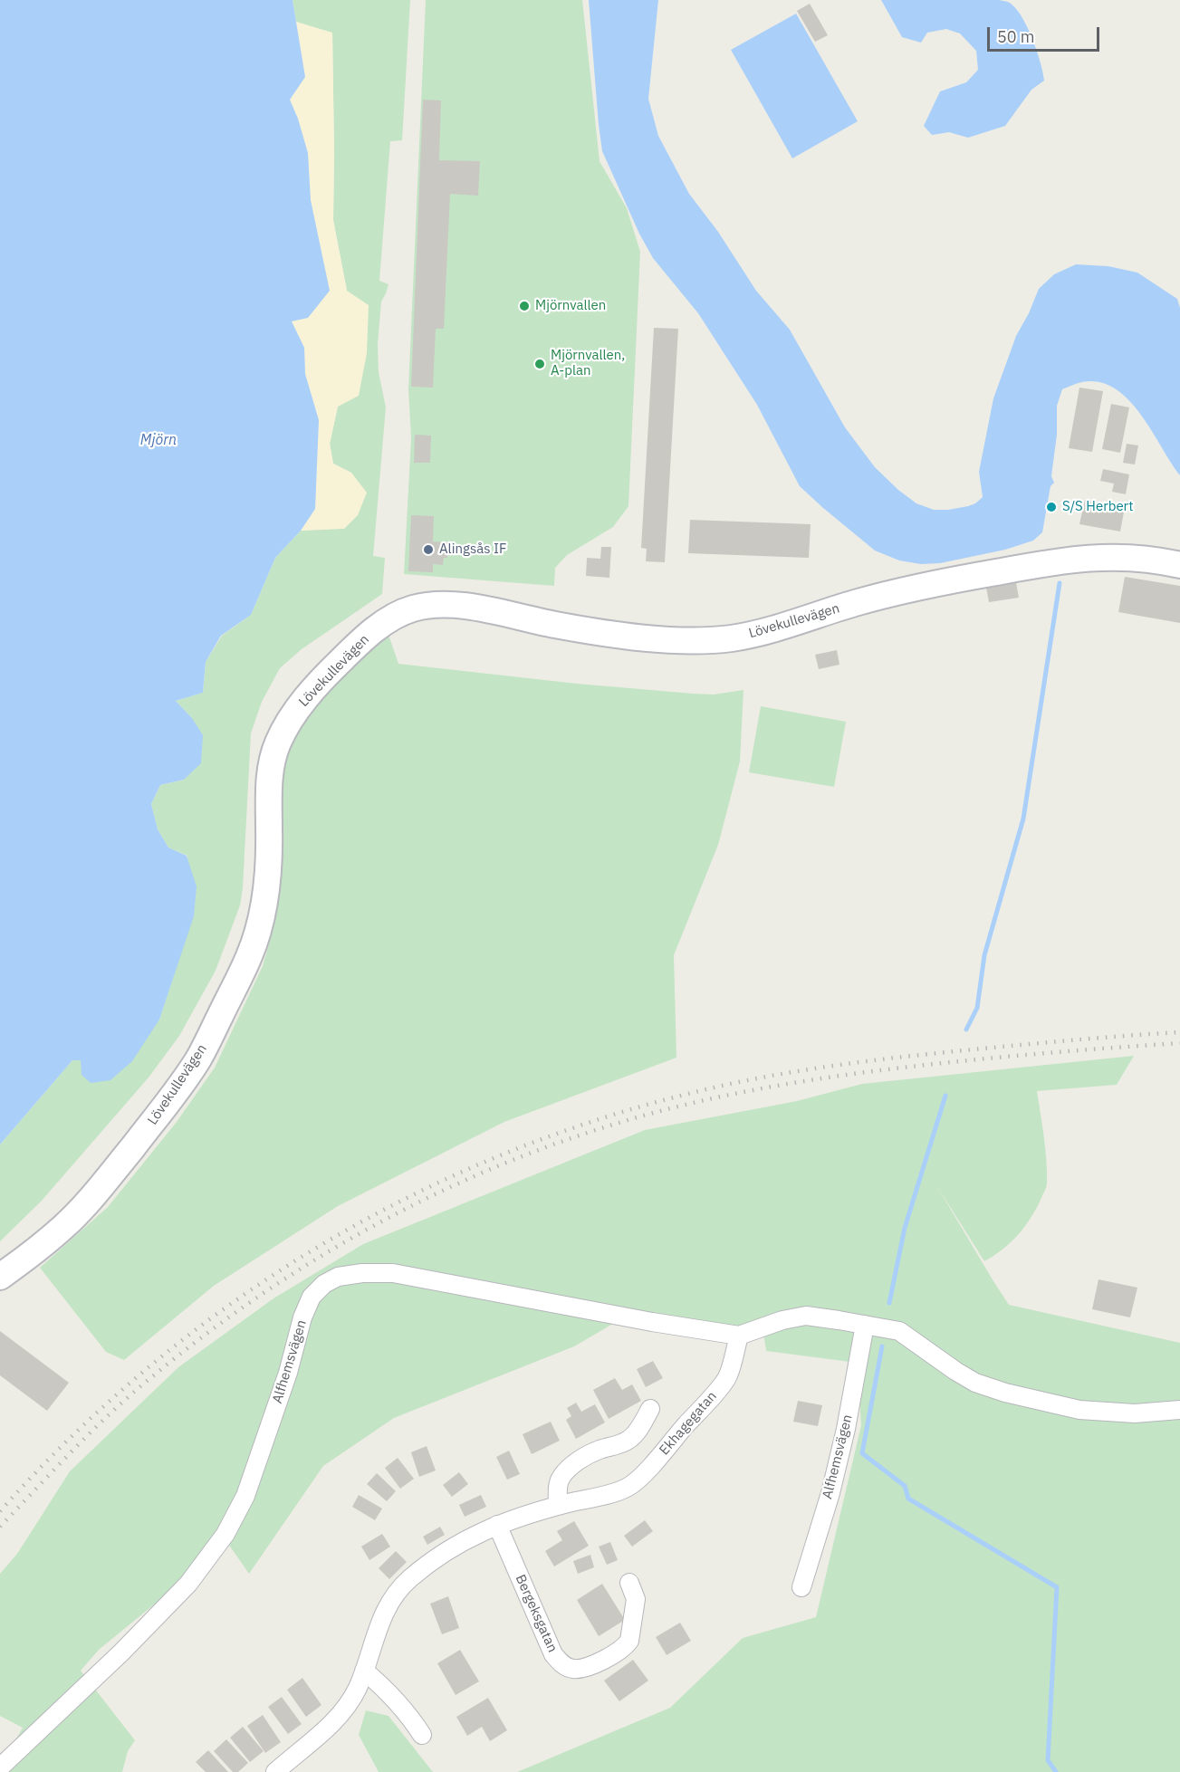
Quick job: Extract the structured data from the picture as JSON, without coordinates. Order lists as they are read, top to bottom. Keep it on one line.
{"streets":{"street":["Lövekullevägen","Alfhemsvägen","Ekhagegatan","Bergeksgatan"]},"crossings":[["Alfhemsvägen","Ekhagegatan"],["Ekhagegatan","Bergeksgatan"]],"water":["Mjörn"],"places":["Mjörnvallen","Mjörnvallen, A-plan","S/S Herbert","Alingsås IF"],"scale_bar":"50 m"}
